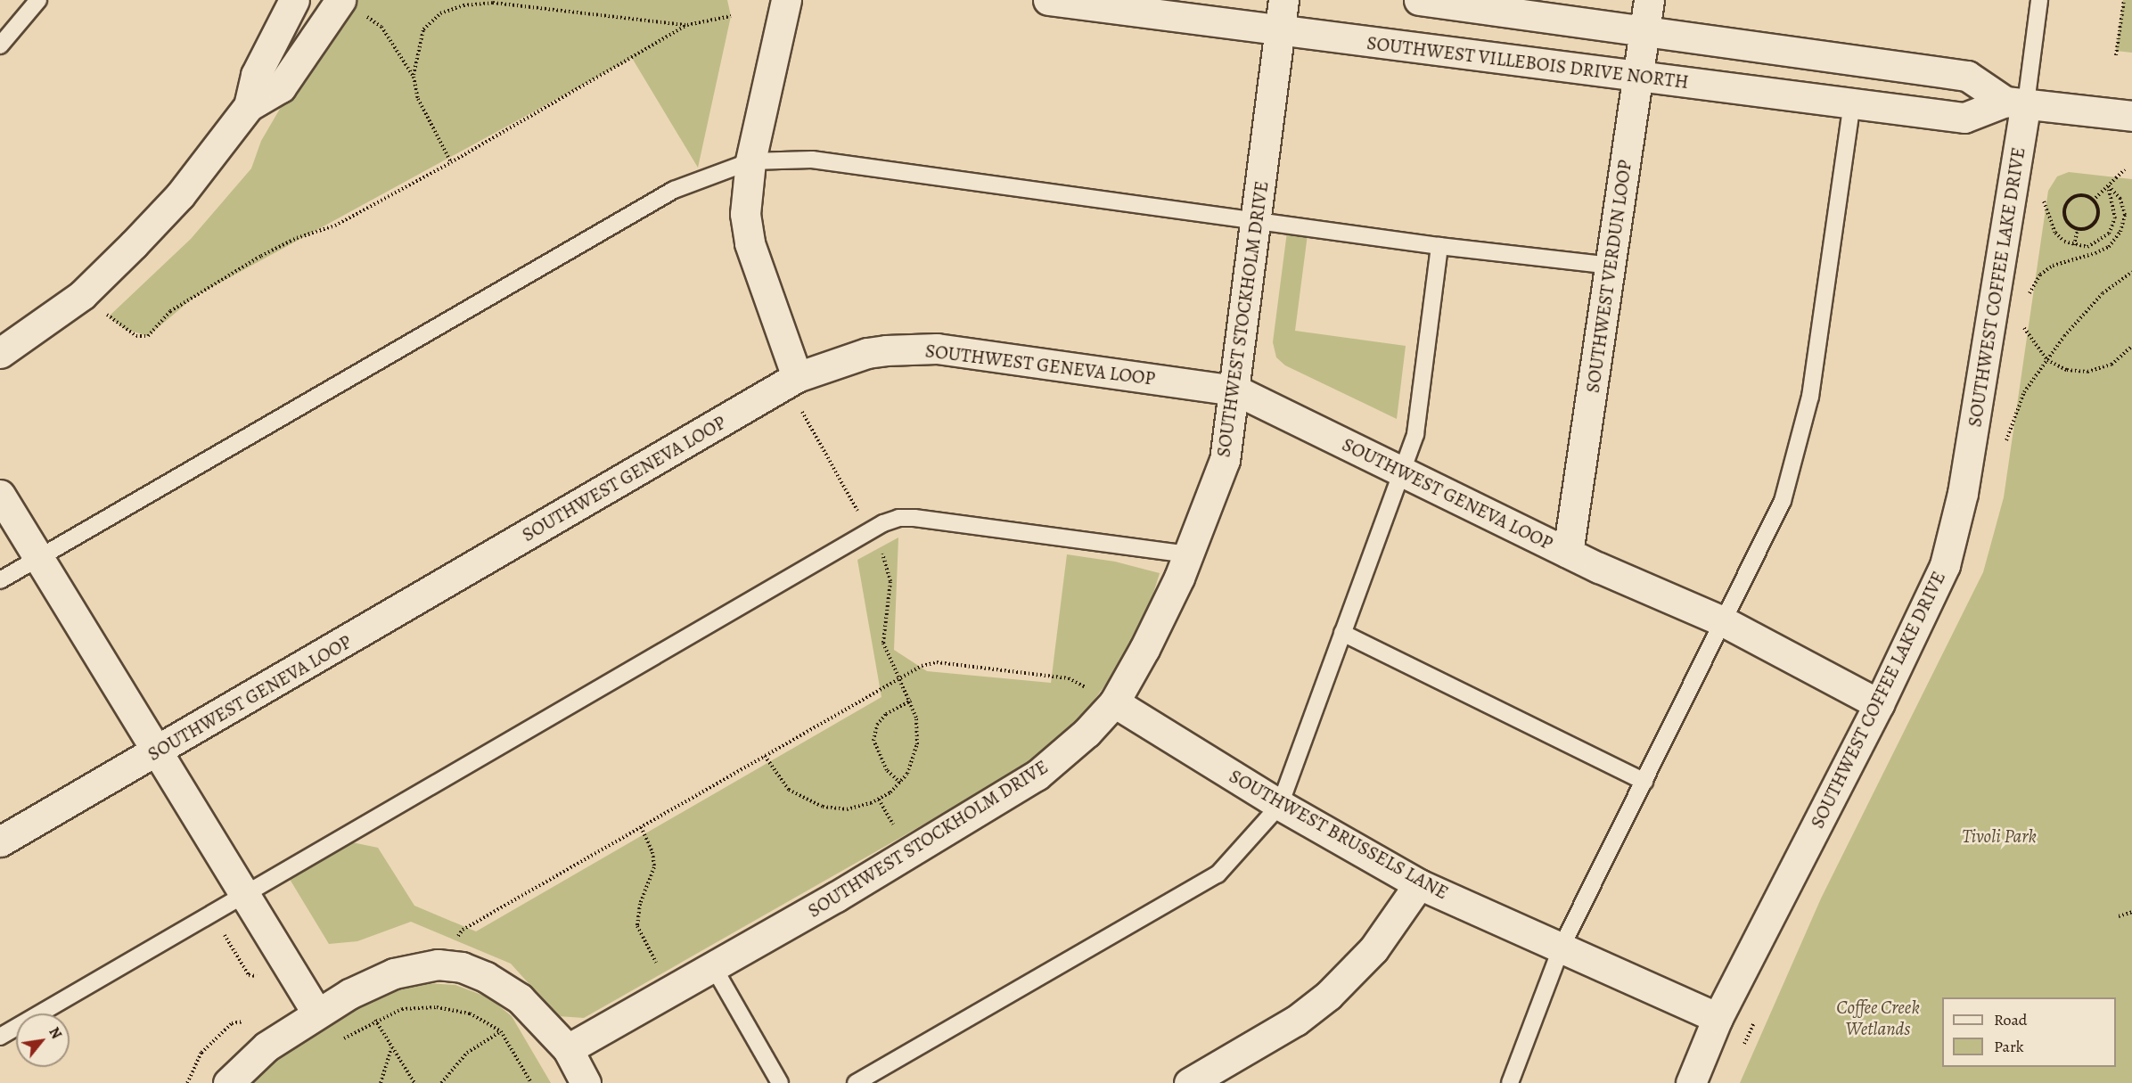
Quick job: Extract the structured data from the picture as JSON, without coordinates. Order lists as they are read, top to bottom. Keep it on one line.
{"streets":{"street":["SOUTHWEST VILLEBOIS DRIVE NORTH","SOUTHWEST VERDUN LOOP","SOUTHWEST COFFEE LAKE DRIVE","SOUTHWEST STOCKHOLM DRIVE","SOUTHWEST GENEVA LOOP","SOUTHWEST BRUSSELS LANE"]},"crossings":[["SOUTHWEST VILLEBOIS DRIVE NORTH","SOUTHWEST VERDUN LOOP"],["SOUTHWEST VILLEBOIS DRIVE NORTH","SOUTHWEST COFFEE LAKE DRIVE"],["SOUTHWEST VILLEBOIS DRIVE NORTH","SOUTHWEST STOCKHOLM DRIVE"],["SOUTHWEST VERDUN LOOP","SOUTHWEST GENEVA LOOP"],["SOUTHWEST COFFEE LAKE DRIVE","SOUTHWEST GENEVA LOOP"],["SOUTHWEST COFFEE LAKE DRIVE","SOUTHWEST BRUSSELS LANE"],["SOUTHWEST STOCKHOLM DRIVE","SOUTHWEST GENEVA LOOP"],["SOUTHWEST STOCKHOLM DRIVE","SOUTHWEST BRUSSELS LANE"]],"parks":["Tivoli Park","Coffee Creek Wetlands"],"legend":["Road","Park"],"north":"top right"}
